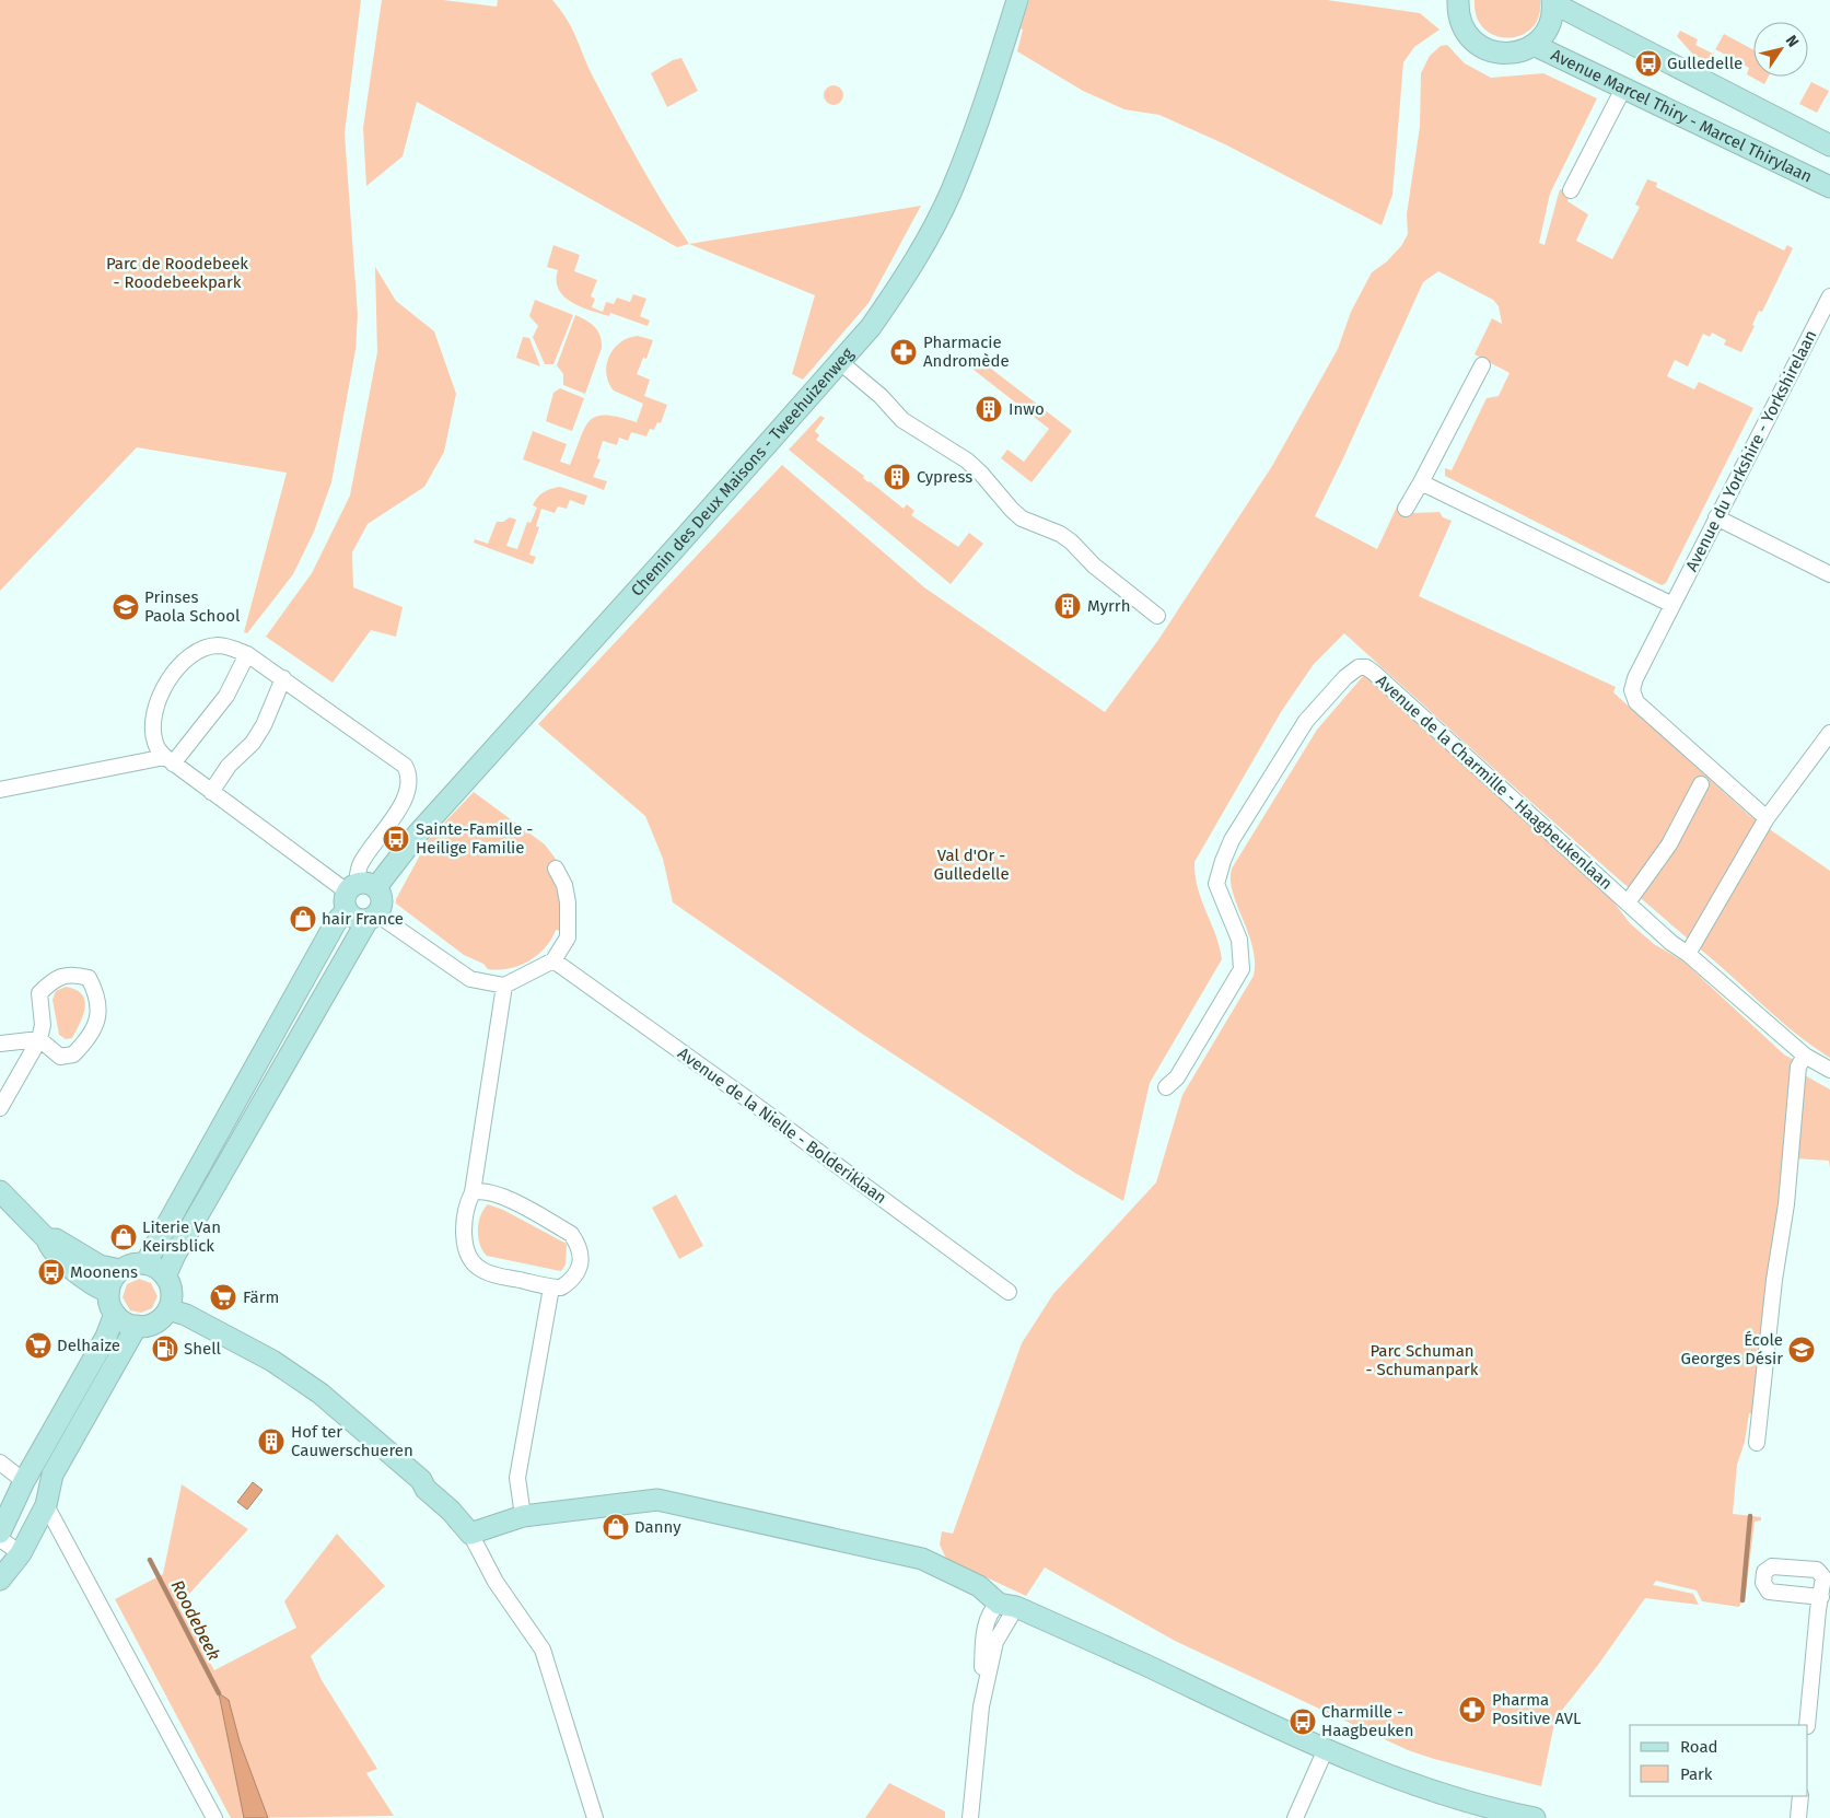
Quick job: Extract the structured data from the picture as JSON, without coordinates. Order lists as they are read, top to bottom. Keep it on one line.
{"streets":{"street":["Avenue Marcel Thiry - Marcel Thirylaan","Avenue du Yorkshire - Yorkshirelaan","Chemin des Deux Maisons - Tweehuizenweg","Avenue de la Charmille - Haagbeukenlaan","Avenue de la Nielle - Bolderiklaan"]},"water":["Roodebeek"],"parks":["Parc de Roodebeek - Roodebeekpark","Val d'Or - Gulledelle","Parc Schuman - Schumanpark"],"places":{"bus stop":["Gulledelle","Sainte-Famille - Heilige Familie","Moonens","Charmille - Haagbeuken"],"pharmacy":["Pharmacie Andromède","Pharma Positive AVL"],"building":["Inwo","Cypress","Myrrh","Hof ter Cauwerschueren"],"school or university":["Prinses Paola School","École Georges Désir"],"shop":["hair France","Literie Van Keirsblick","Danny"],"supermarket":["Färm","Delhaize"],"fuel station":["Shell"]},"legend":["Road","Park"],"north":"top right"}
